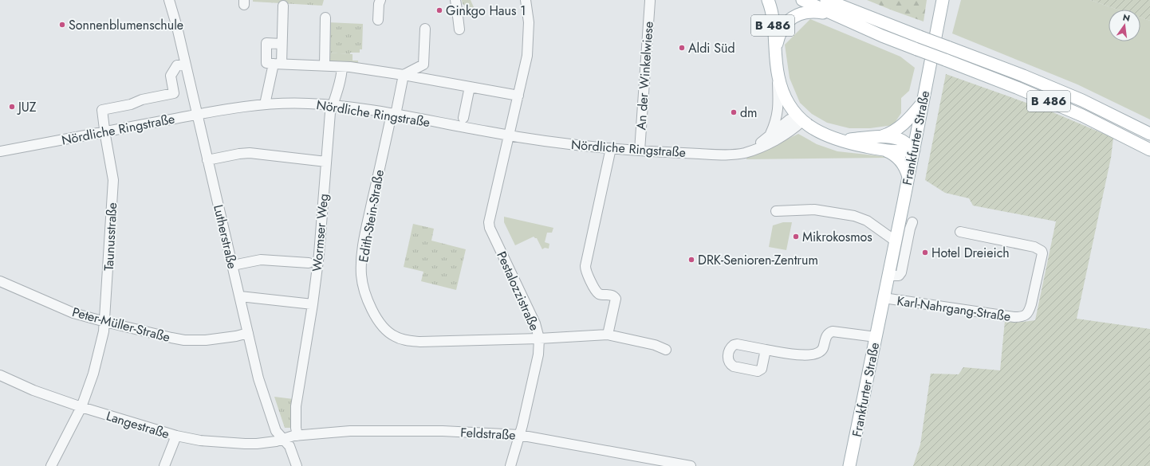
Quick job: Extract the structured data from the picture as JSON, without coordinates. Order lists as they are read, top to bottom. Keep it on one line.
{"streets":{"main road":["B 486","Frankfurter Straße"],"street":["An der Winkelwiese","Nördliche Ringstraße","Edith-Stein-Straße","Wormser Weg","Taunusstraße","Lutherstraße","Pestalozzistraße","Karl-Nahrgang-Straße","Peter-Müller-Straße","Langestraße","Feldstraße"]},"crossings":[["B 486","Nördliche Ringstraße"],["B 486","Frankfurter Straße"],["An der Winkelwiese","Nördliche Ringstraße"],["Nördliche Ringstraße","Edith-Stein-Straße"],["Nördliche Ringstraße","Wormser Weg"],["Nördliche Ringstraße","Taunusstraße"],["Nördliche Ringstraße","Lutherstraße"],["Nördliche Ringstraße","Pestalozzistraße"],["Frankfurter Straße","Karl-Nahrgang-Straße"],["Edith-Stein-Straße","Pestalozzistraße"],["Wormser Weg","Feldstraße"],["Taunusstraße","Lutherstraße"],["Taunusstraße","Peter-Müller-Straße"],["Taunusstraße","Langestraße"],["Lutherstraße","Peter-Müller-Straße"],["Lutherstraße","Langestraße"],["Lutherstraße","Feldstraße"],["Pestalozzistraße","Feldstraße"],["Langestraße","Feldstraße"]],"places":["Ginkgo Haus 1","Sonnenblumenschule","Aldi Süd","JUZ","dm","Mikrokosmos","Hotel Dreieich","DRK-Senioren-Zentrum"],"north":"top"}
